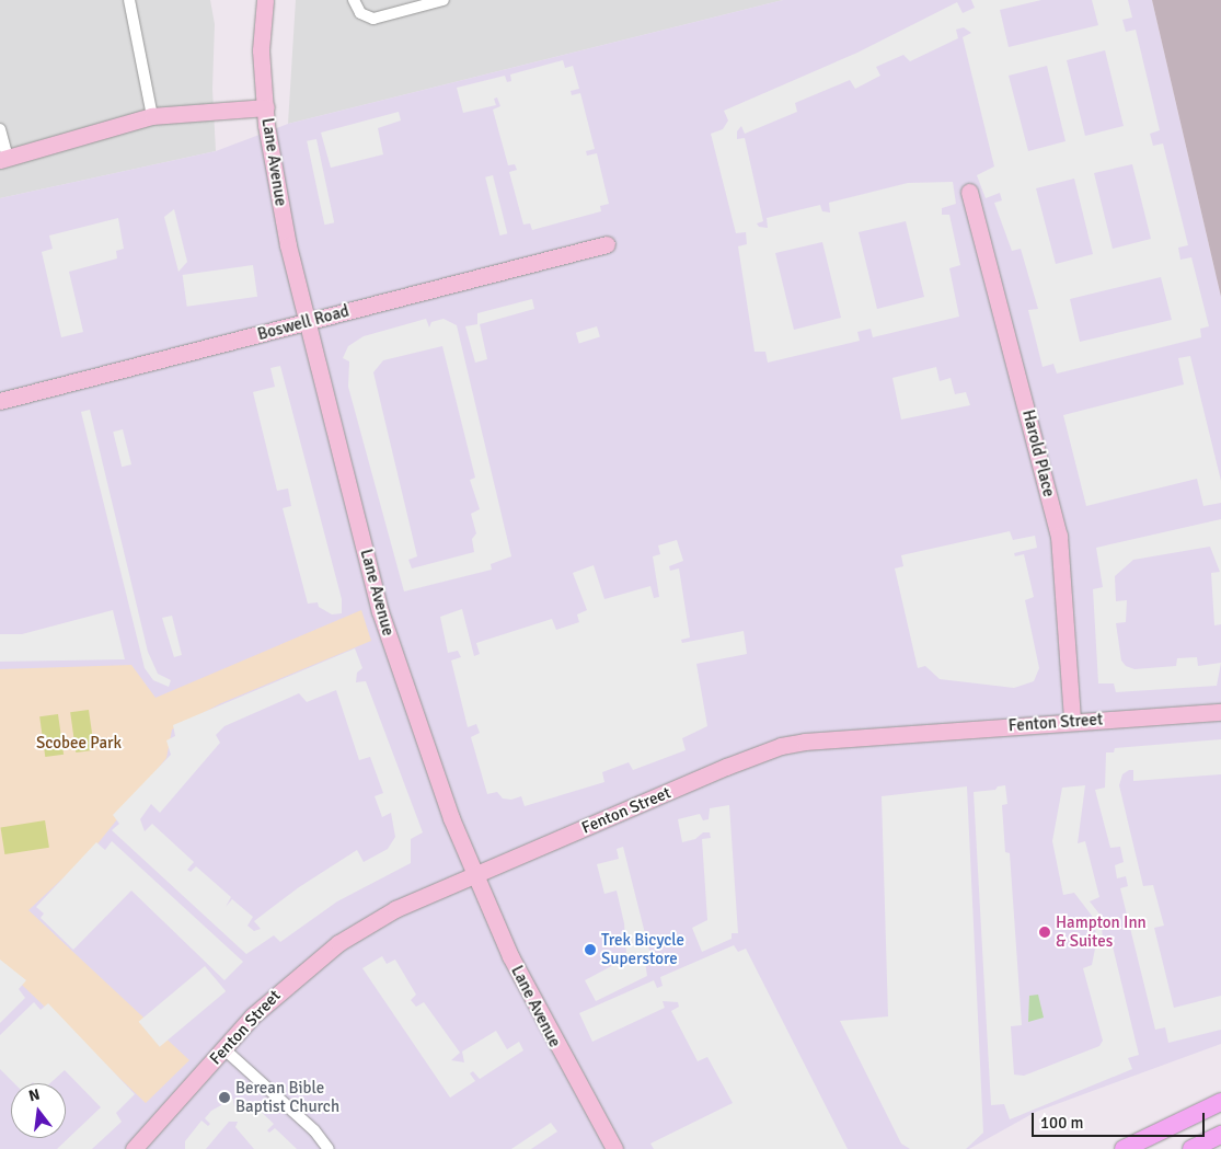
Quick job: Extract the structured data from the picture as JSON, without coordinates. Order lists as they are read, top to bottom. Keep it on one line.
{"streets":{"street":["Lane Avenue","Boswell Road","Harold Place","Fenton Street"]},"crossings":[["Lane Avenue","Boswell Road"],["Lane Avenue","Fenton Street"],["Harold Place","Fenton Street"]],"parks":["Scobee Park"],"places":["Hampton Inn & Suites","Trek Bicycle Superstore","Berean Bible Baptist Church"],"scale_bar":"100 m","north":"top"}
